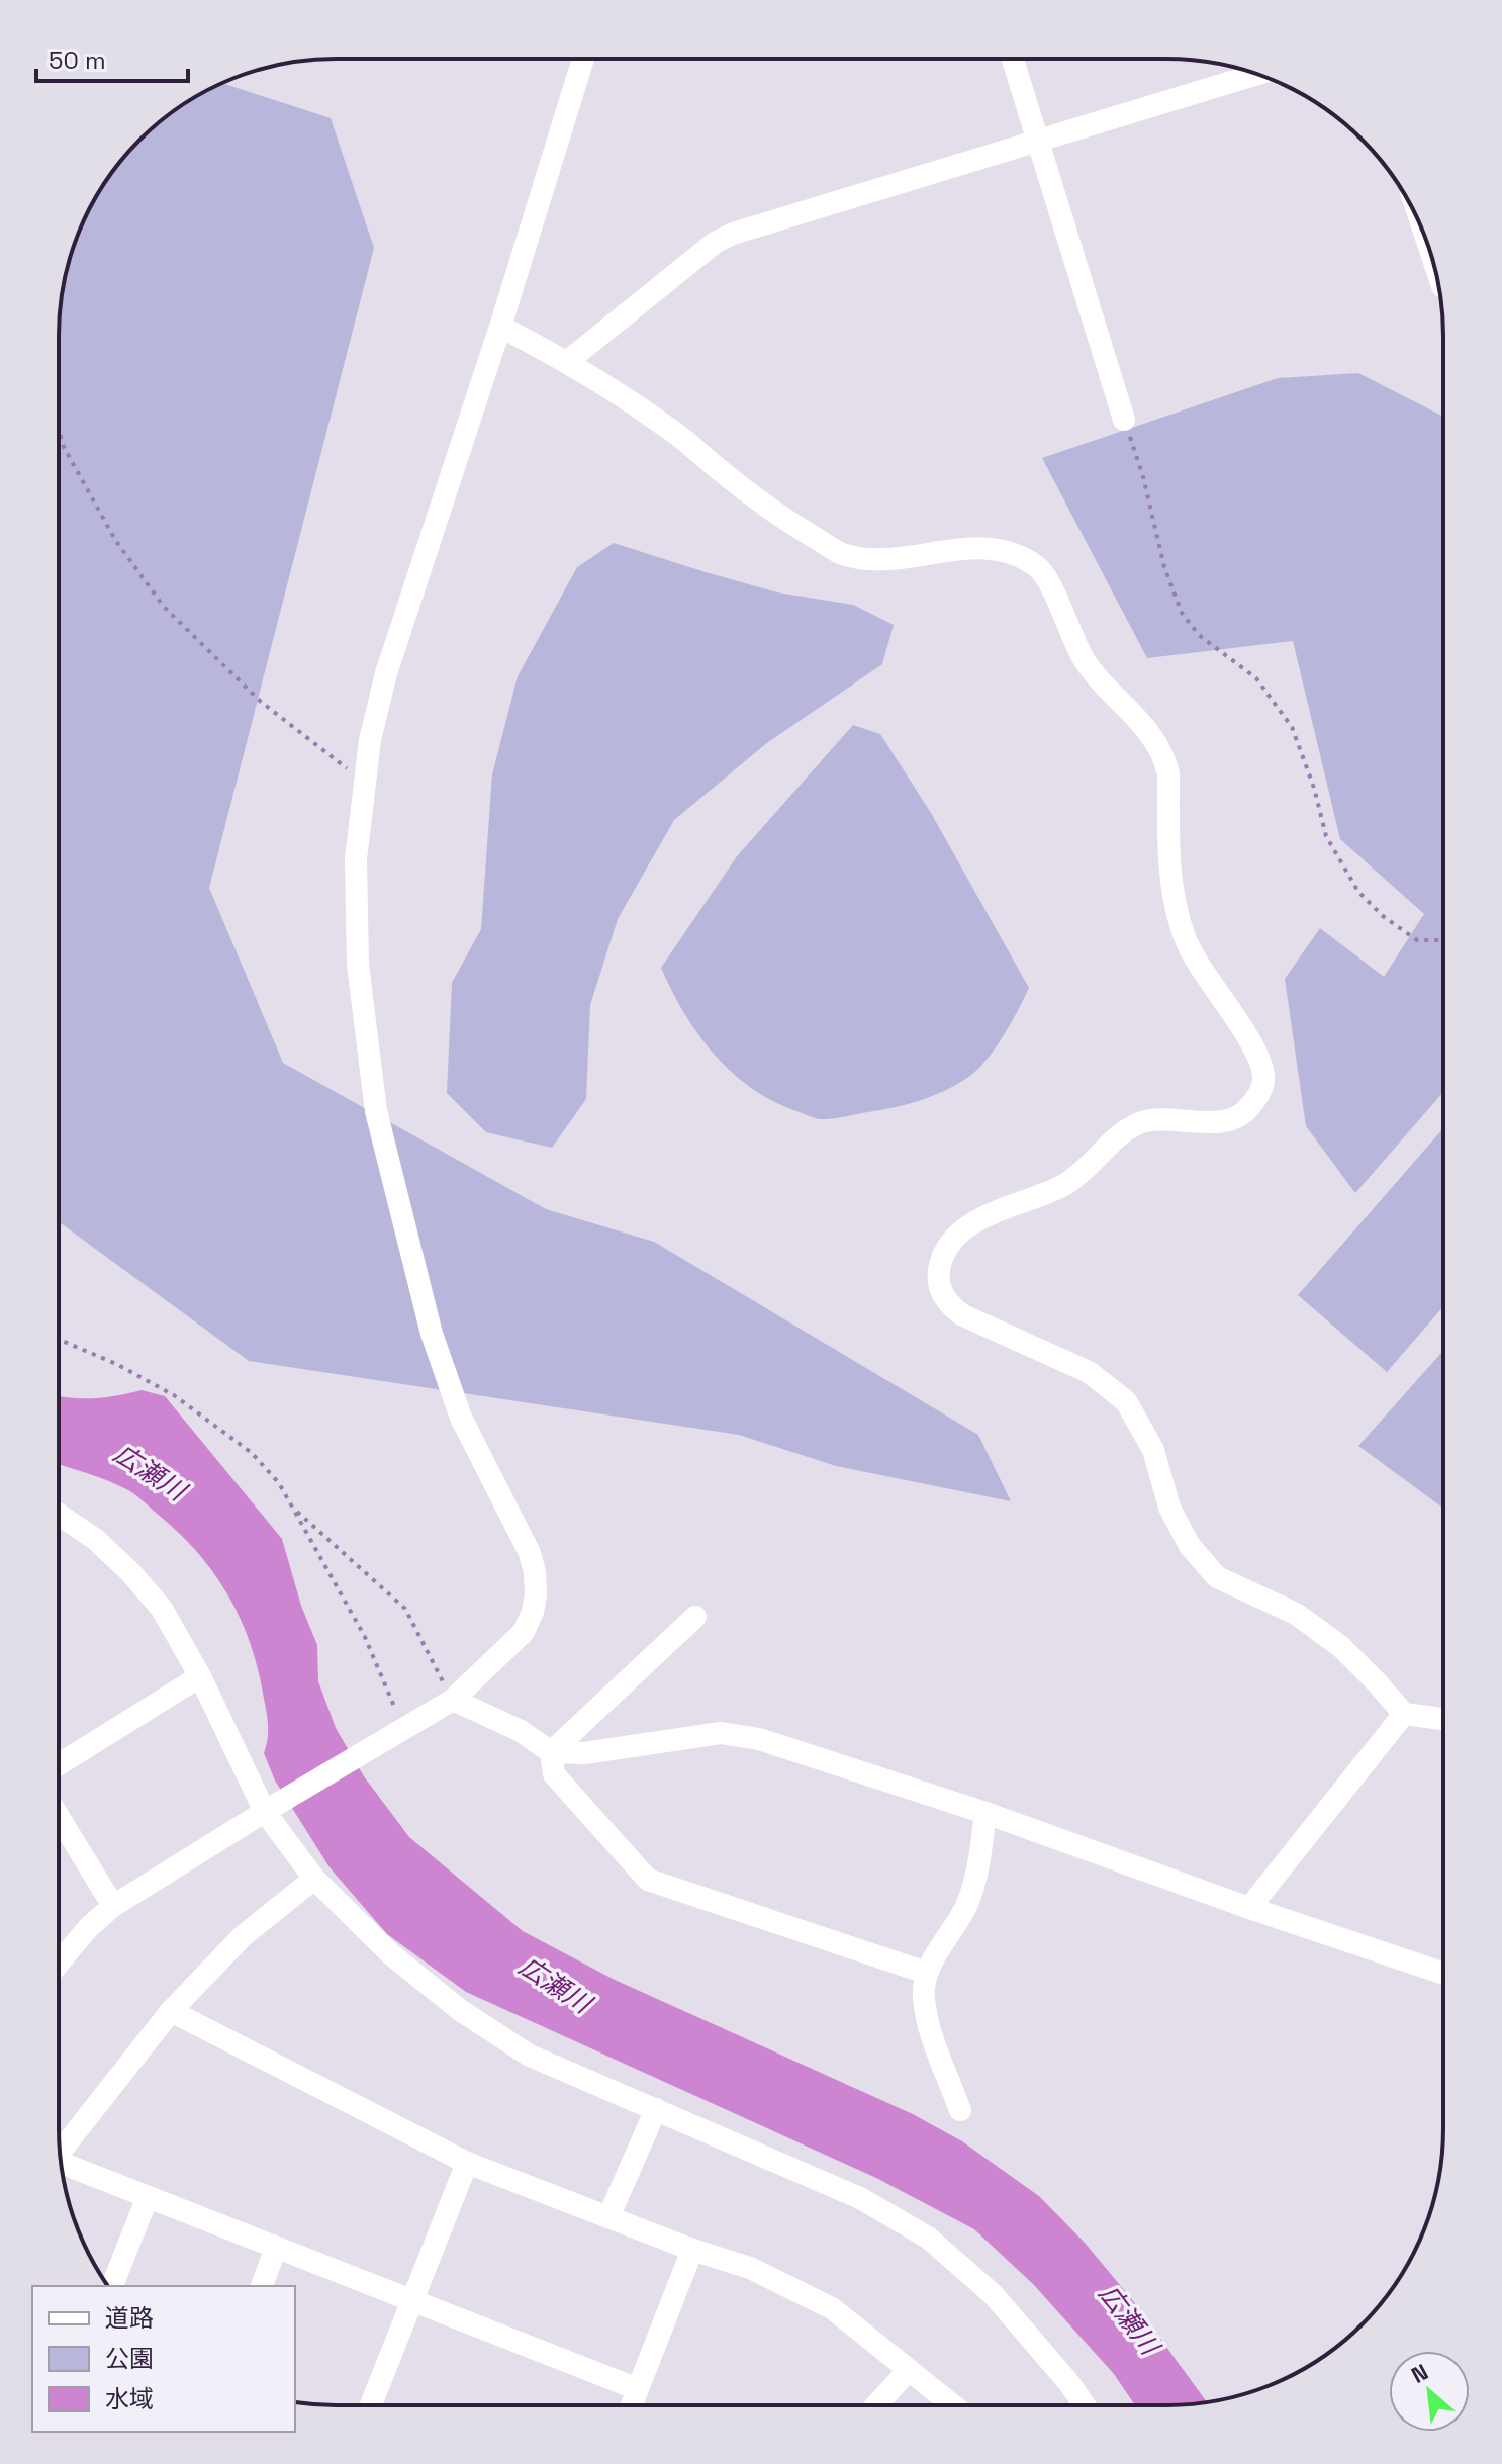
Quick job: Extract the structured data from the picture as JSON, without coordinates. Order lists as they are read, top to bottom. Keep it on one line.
{"water":["広瀬川"],"legend":["道路","公園","水域"],"scale_bar":"50 m","north":"top left"}
